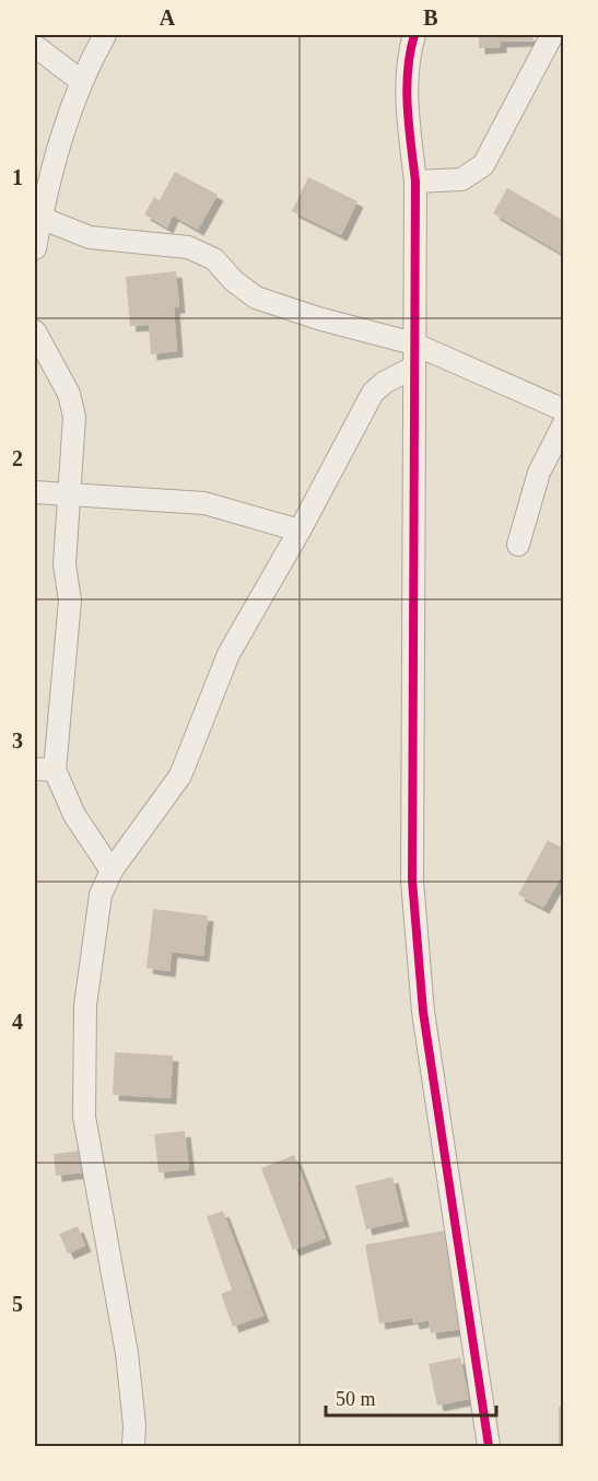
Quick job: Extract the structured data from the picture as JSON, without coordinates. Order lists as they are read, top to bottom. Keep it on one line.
{"scale_bar":"50 m","grid":{"columns":["A","B"],"rows":["1","2","3","4","5"]}}
